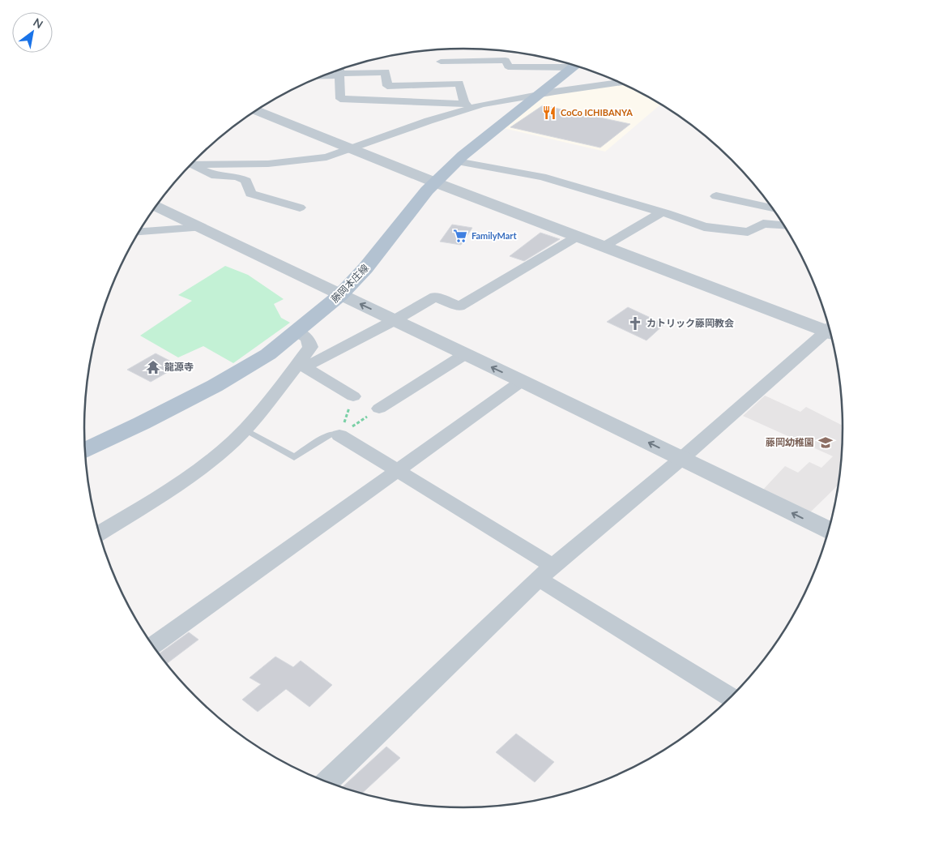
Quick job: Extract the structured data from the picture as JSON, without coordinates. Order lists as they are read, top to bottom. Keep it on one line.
{"streets":{"main road":["藤岡本庄線"]},"places":{"restaurant":["CoCo ICHIBANYA"],"supermarket":["FamilyMart"],"church":["カトリック藤岡教会"],"temple":["龍源寺"],"school or university":["藤岡幼稚園"]},"north":"top right"}
